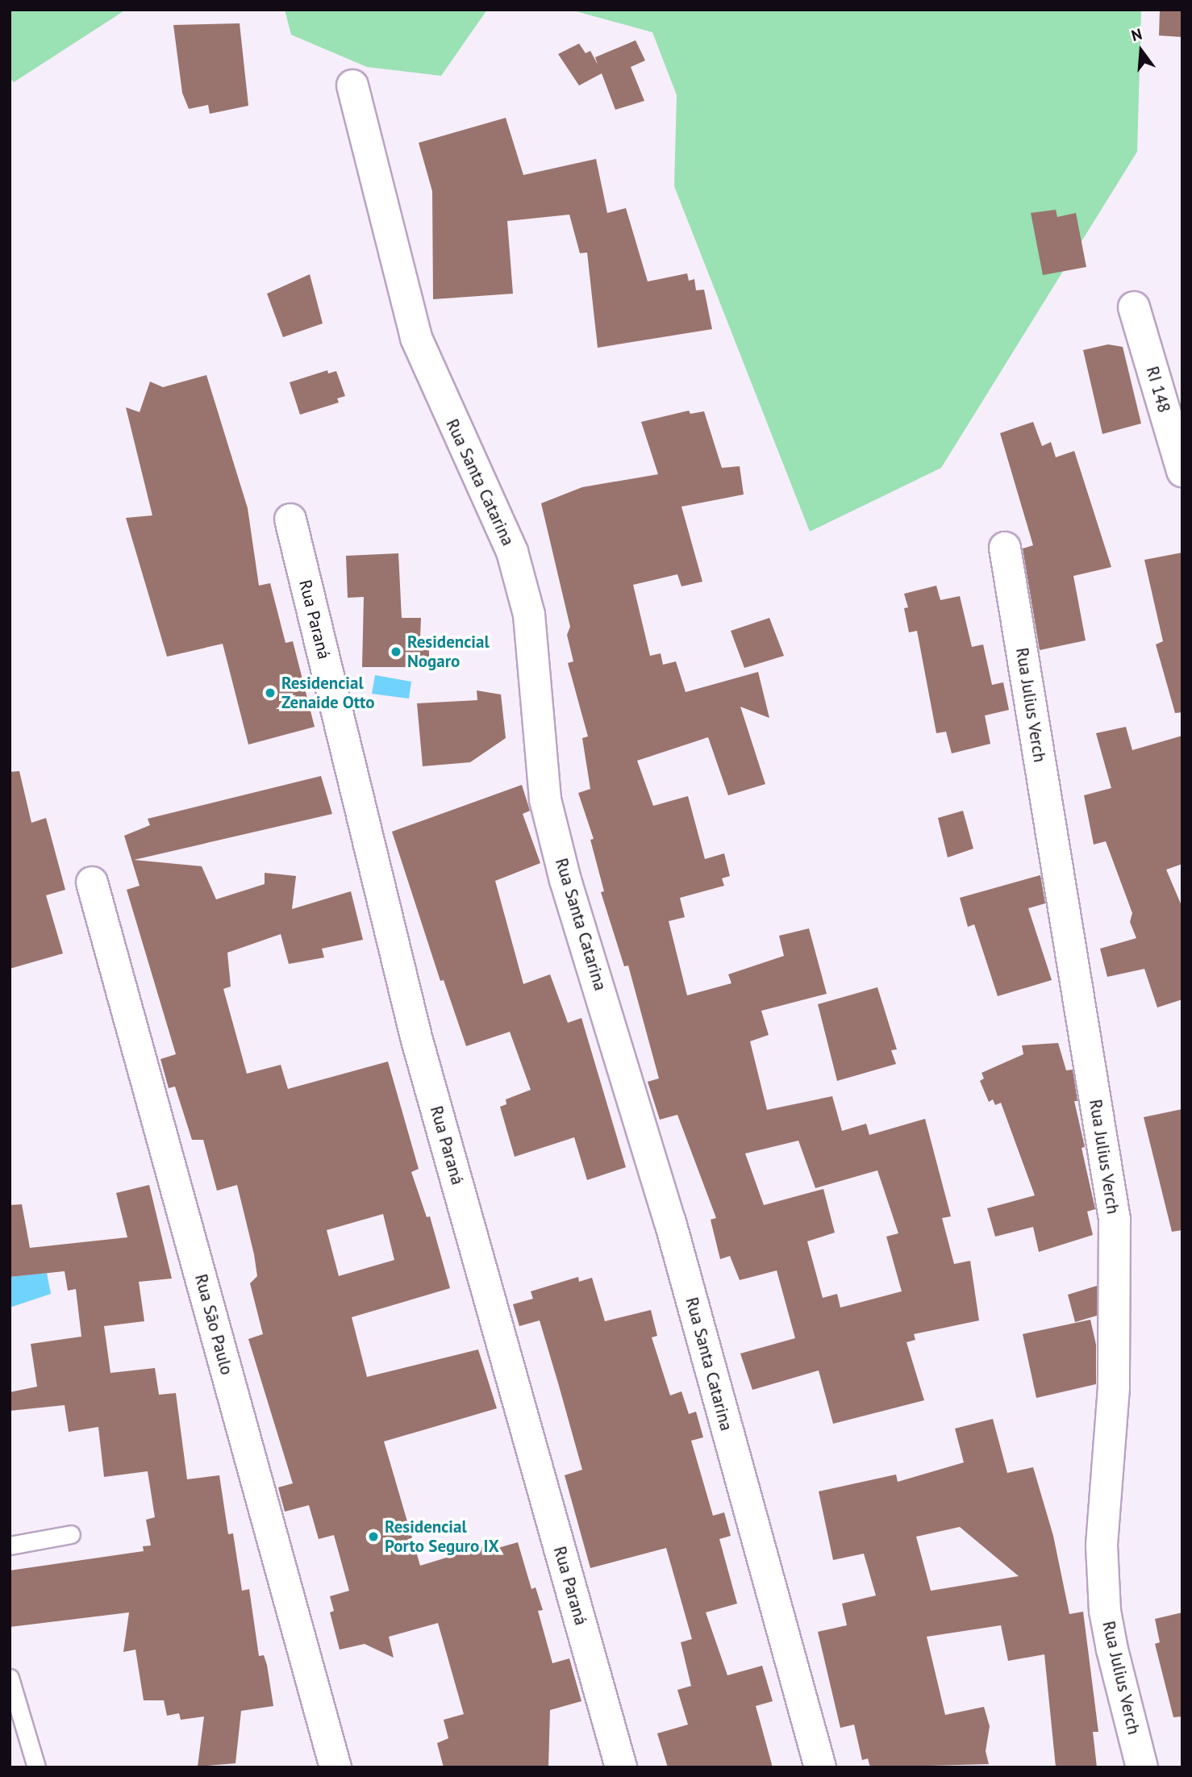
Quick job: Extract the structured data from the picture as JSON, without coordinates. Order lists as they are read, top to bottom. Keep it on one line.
{"streets":{"street":["RI 148","Rua Santa Catarina","Rua Paraná","Rua Julius Verch","Rua São Paulo"]},"places":["Residencial Nogaro","Residencial Zenaide Otto","Residencial Porto Seguro IX"],"north":"top"}
